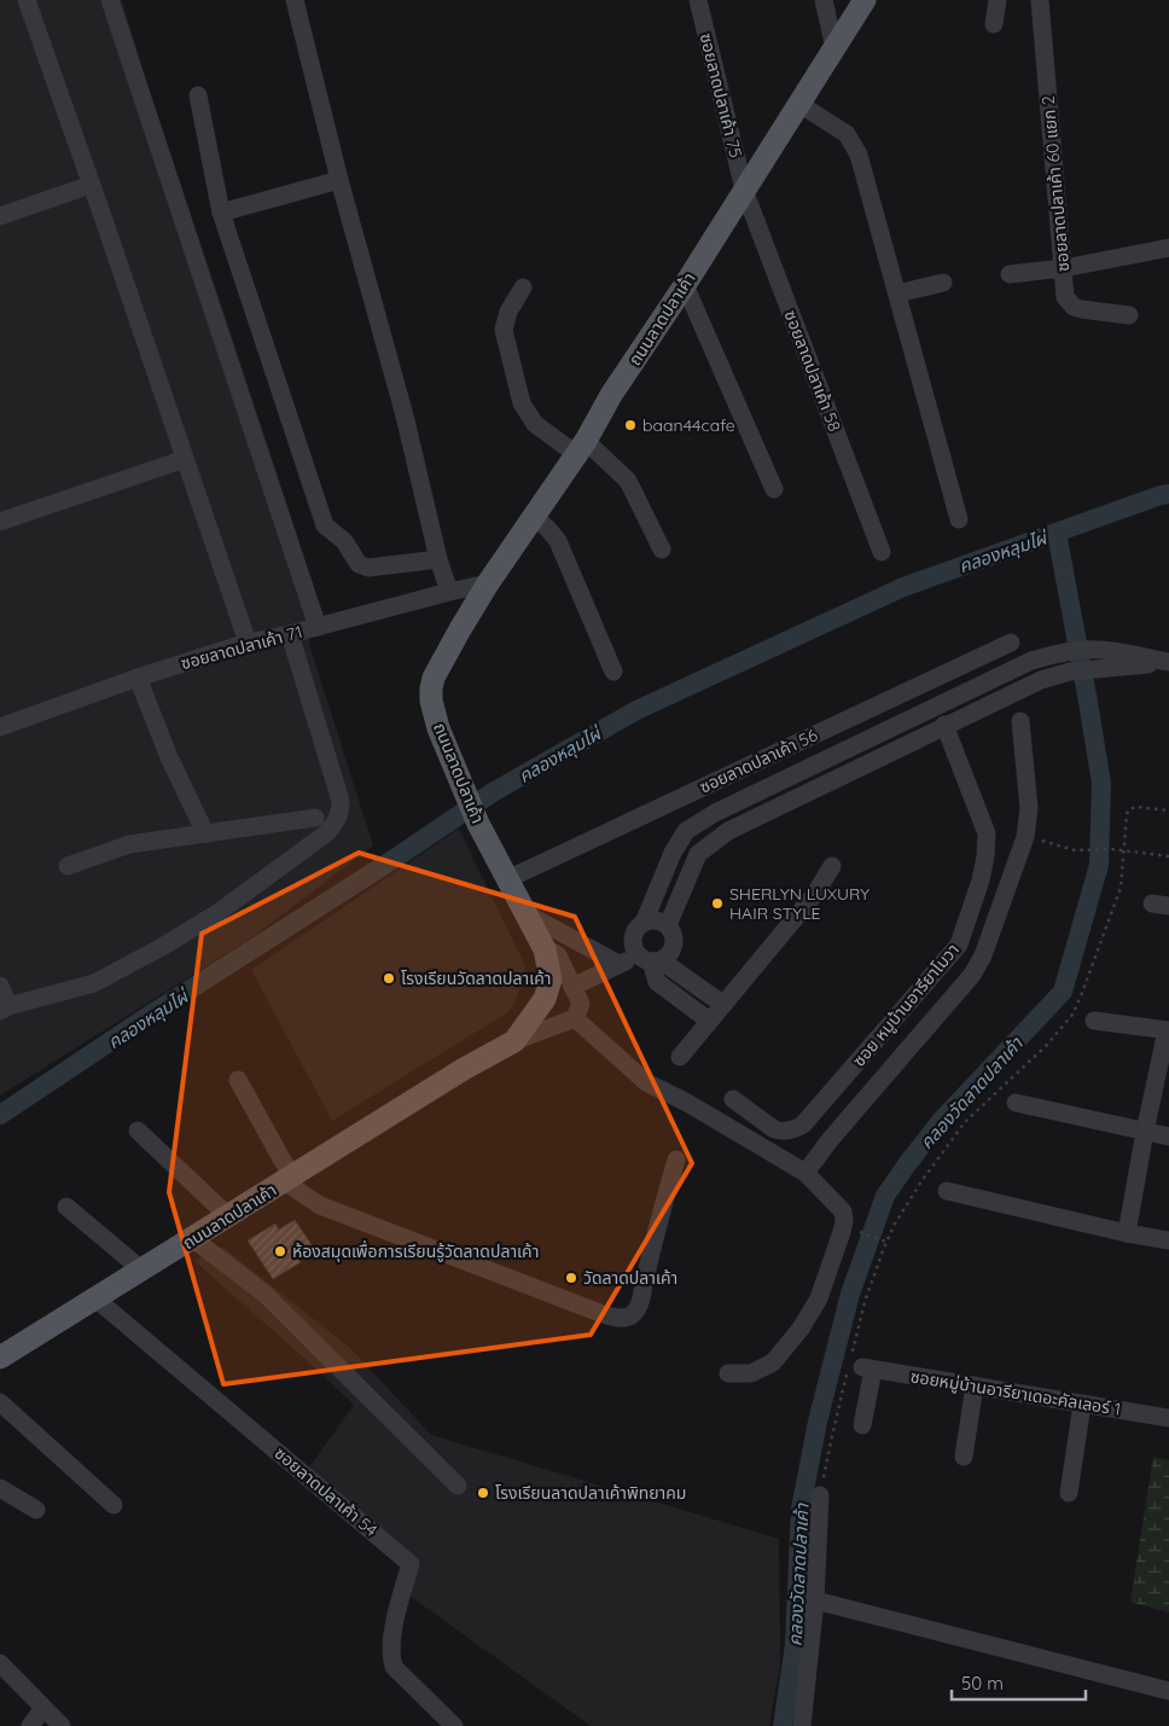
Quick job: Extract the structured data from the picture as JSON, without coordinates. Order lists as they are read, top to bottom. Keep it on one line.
{"streets":{"main road":["ถนนลาดปลาเค้า"],"street":["ซอยลาดปลาเค้า 75","ซอยลาดปลาเค้า 60 แยก 2","ซอยลาดปลาเค้า 58","ซอยลาดปลาเค้า 71","ซอยลาดปลาเค้า 56","ซอย หมูบ้านอารียาโมวา","ซอยหมู่บ้านอารียาเดอะคัลเลอร์ 1","ซอยลาดปลาเค้า 54"]},"crossings":[["ซอยลาดปลาเค้า 75","ถนนลาดปลาเค้า"],["ซอยลาดปลาเค้า 75","ซอยลาดปลาเค้า 58"],["ถนนลาดปลาเค้า","ซอยลาดปลาเค้า 58"],["ถนนลาดปลาเค้า","ซอยลาดปลาเค้า 71"],["ถนนลาดปลาเค้า","ซอยลาดปลาเค้า 56"],["ถนนลาดปลาเค้า","ซอยลาดปลาเค้า 54"]],"water":["คลองหลุมไผ่","คลองวัดลาดปลาเค้า"],"places":["baan44cafe","SHERLYN LUXURY HAIR STYLE","โรงเรียนวัดลาดปลาเค้า","ห้องสมุดเพื่อการเรียนรู้วัดลาดปลาเค้า","วัดลาดปลาเค้า","โรงเรียนลาดปลาเค้าพิทยาคม"],"scale_bar":"50 m"}
